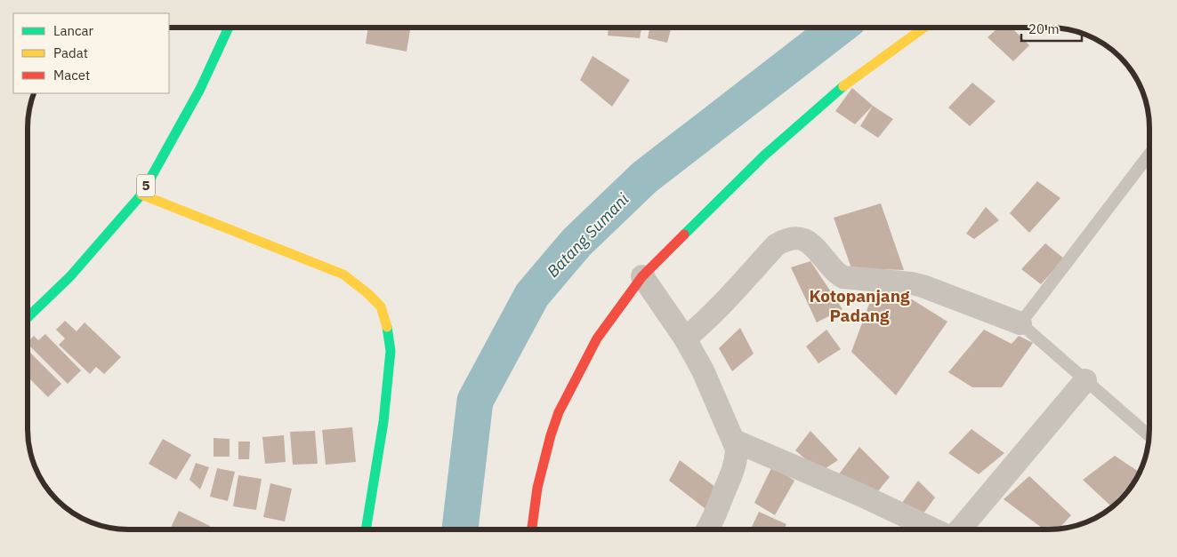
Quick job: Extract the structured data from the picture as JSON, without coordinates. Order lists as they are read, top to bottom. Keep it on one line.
{"streets":{"main road":["5"]},"districts":["Kotopanjang Padang"],"water":["Batang Sumani"],"legend":["Lancar","Padat","Macet"],"scale_bar":"20 m"}
